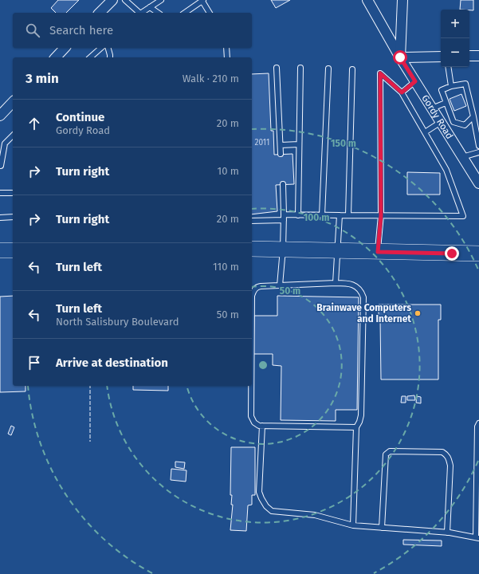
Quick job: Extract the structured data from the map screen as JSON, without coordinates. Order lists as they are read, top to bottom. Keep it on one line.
{"streets":{"street":["Gordy Road"]},"places":["Brainwave Computers and Internet"],"house_numbers":["2011"],"page":{"map_buttons":["+","−"],"search":"Search here","heading":["3 min","Walk · 210 m"],"list":[["Continue","Gordy Road","20 m"],["Turn right","10 m"],["Turn right","20 m"],["Turn left","110 m"],["Turn left","North Salisbury Boulevard","50 m"],"Arrive at destination"]},"rings":["150 m","100 m","50 m"]}
